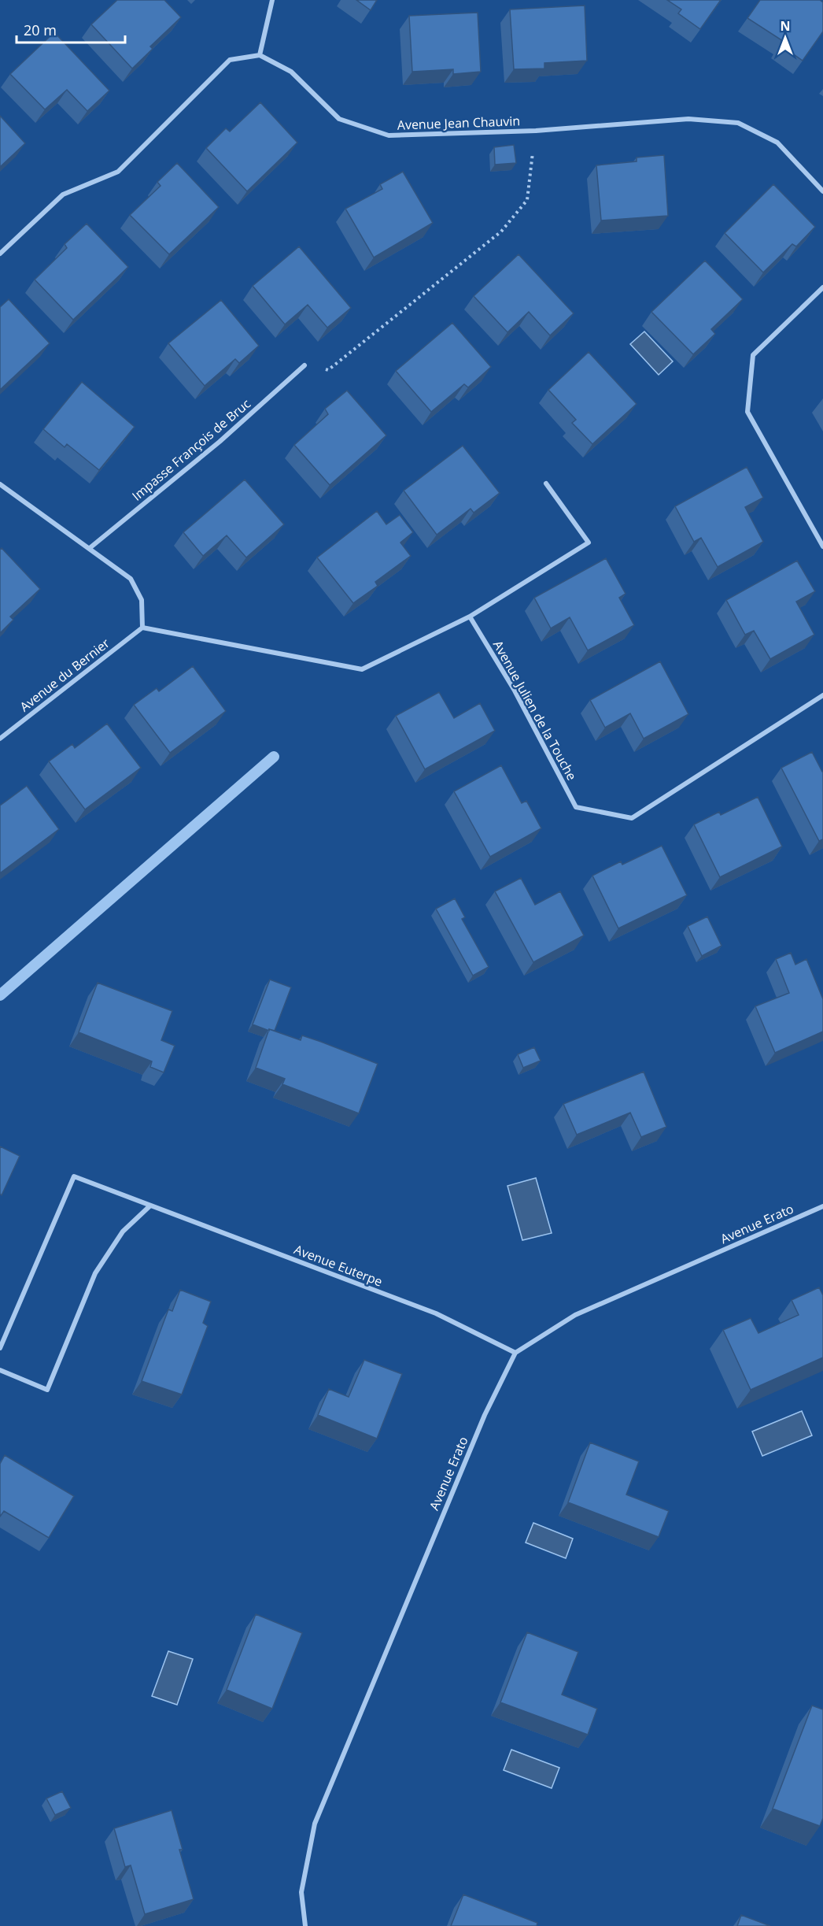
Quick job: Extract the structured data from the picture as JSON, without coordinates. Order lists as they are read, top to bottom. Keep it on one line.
{"streets":{"street":["Avenue Jean Chauvin","Impasse François de Bruc","Avenue du Bernier","Avenue Julien de la Touche","Avenue Erato","Avenue Euterpe"]},"crossings":[["Avenue Erato","Avenue Euterpe"]],"scale_bar":"20 m","north":"top"}
